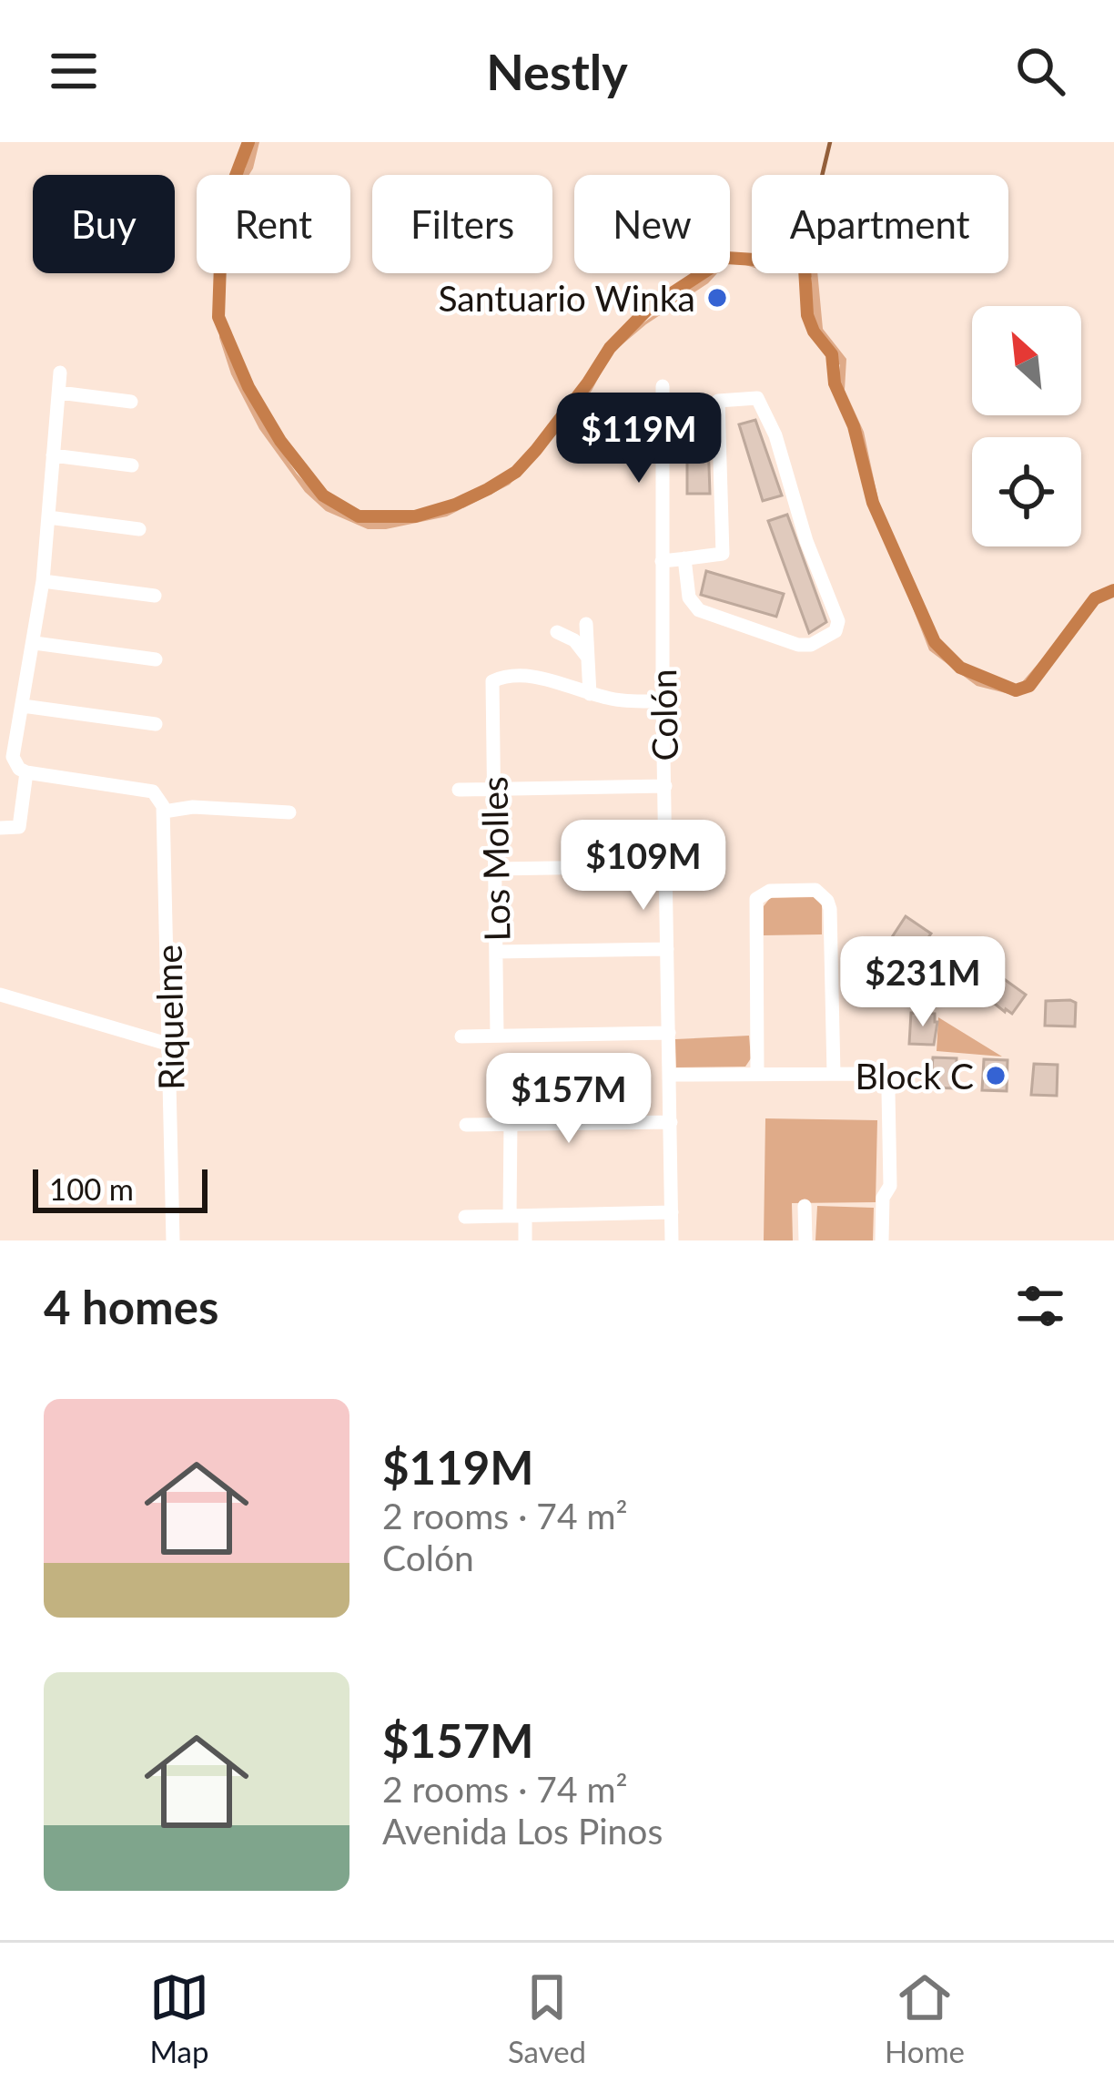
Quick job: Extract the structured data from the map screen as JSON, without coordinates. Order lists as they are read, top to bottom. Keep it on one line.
{"streets":{"street":["Colón","Los Molles","Riquelme"]},"places":["Santuario Winka","Block C"],"scale_bar":"100 m","north":"top left","page":{"header":"Nestly","chip":["Buy","Rent","Filters","New","Apartment"],"price":["$119M","$109M","$231M","$157M"],"scale":"100 m","heading":"4 homes","list":[{"name":"$119M","note":"2 rooms · 74 m² · Colón"},{"name":"$157M","note":"2 rooms · 74 m² · Avenida Los Pinos"}],"tabs":["Map","Saved","Home"]}}
